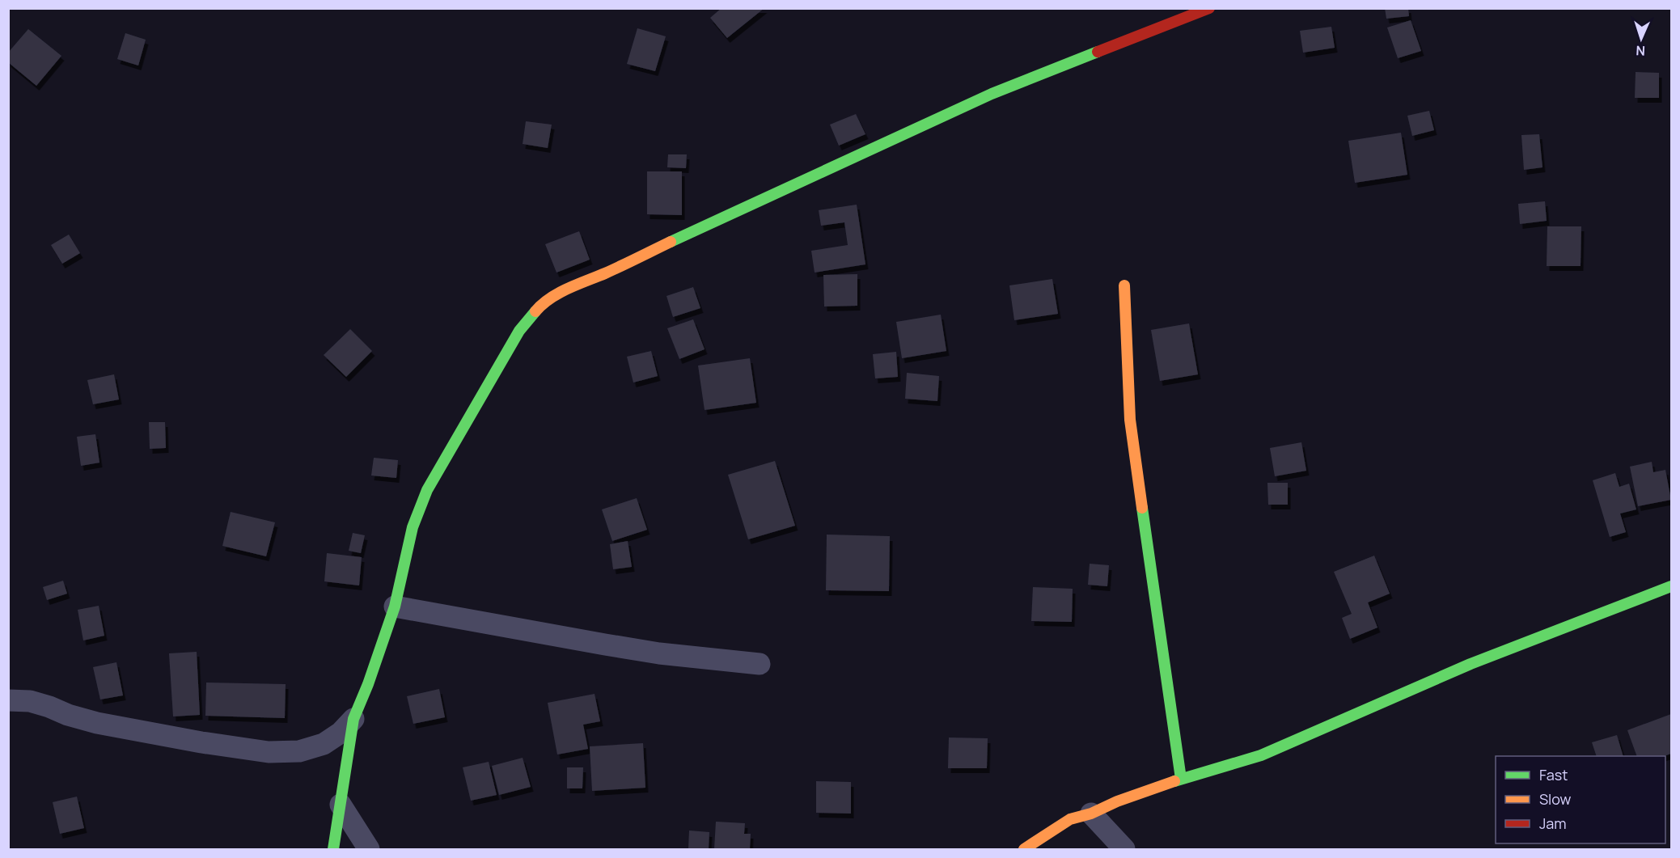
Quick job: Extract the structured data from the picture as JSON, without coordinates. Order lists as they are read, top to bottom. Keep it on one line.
{"legend":["Fast","Slow","Jam"],"north":"bottom"}
